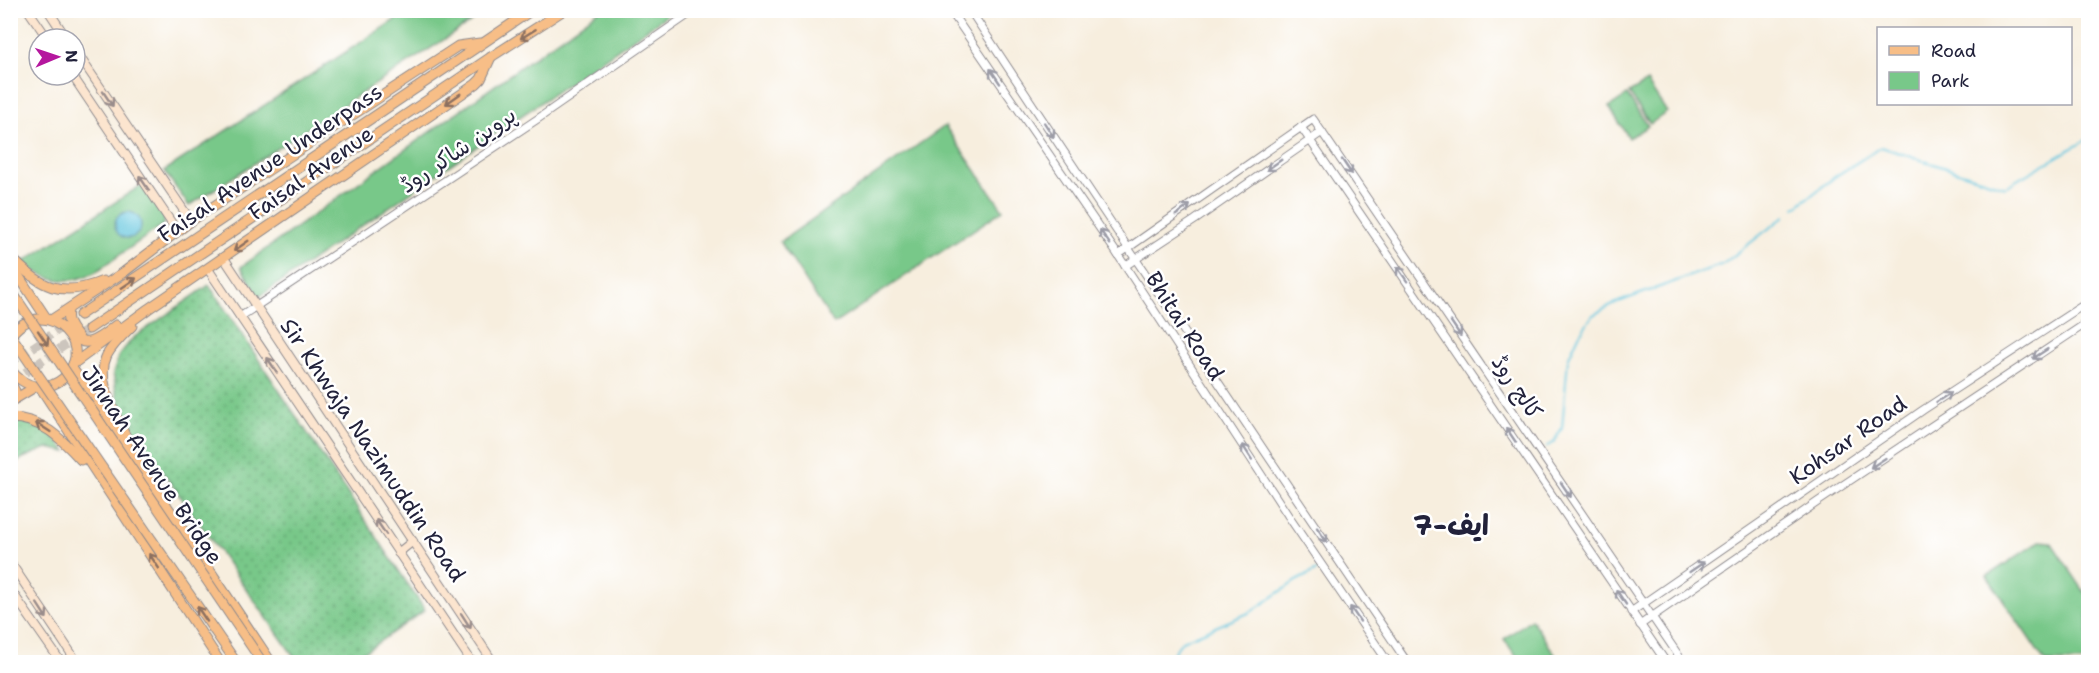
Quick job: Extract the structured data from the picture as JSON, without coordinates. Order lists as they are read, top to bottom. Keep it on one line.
{"streets":{"main road":["Faisal Avenue Underpass","Faisal Avenue","Sir Khwaja Nazimuddin Road","Jinnah Avenue Bridge"],"street":["پروین شاکر روڈ","Bhitai Road","کالج روڈ","Kohsar Road"]},"crossings":[["پروین شاکر روڈ","Sir Khwaja Nazimuddin Road"],["Faisal Avenue Underpass","Faisal Avenue"],["Faisal Avenue","Sir Khwaja Nazimuddin Road"],["Faisal Avenue","Jinnah Avenue Bridge"],["کالج روڈ","Kohsar Road"]],"districts":["ایف-7"],"legend":["Road","Park"],"north":"right"}
